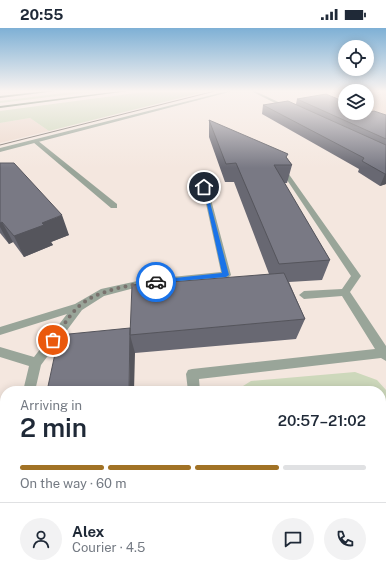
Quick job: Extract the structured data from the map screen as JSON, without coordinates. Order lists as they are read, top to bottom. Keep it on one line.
{"page":{"status":"20:55","heading":["2 min","Arriving in","20:57–21:02"],"panel":["Alex","Courier · 4.5"],"bar":"On the way · 60 m"}}
